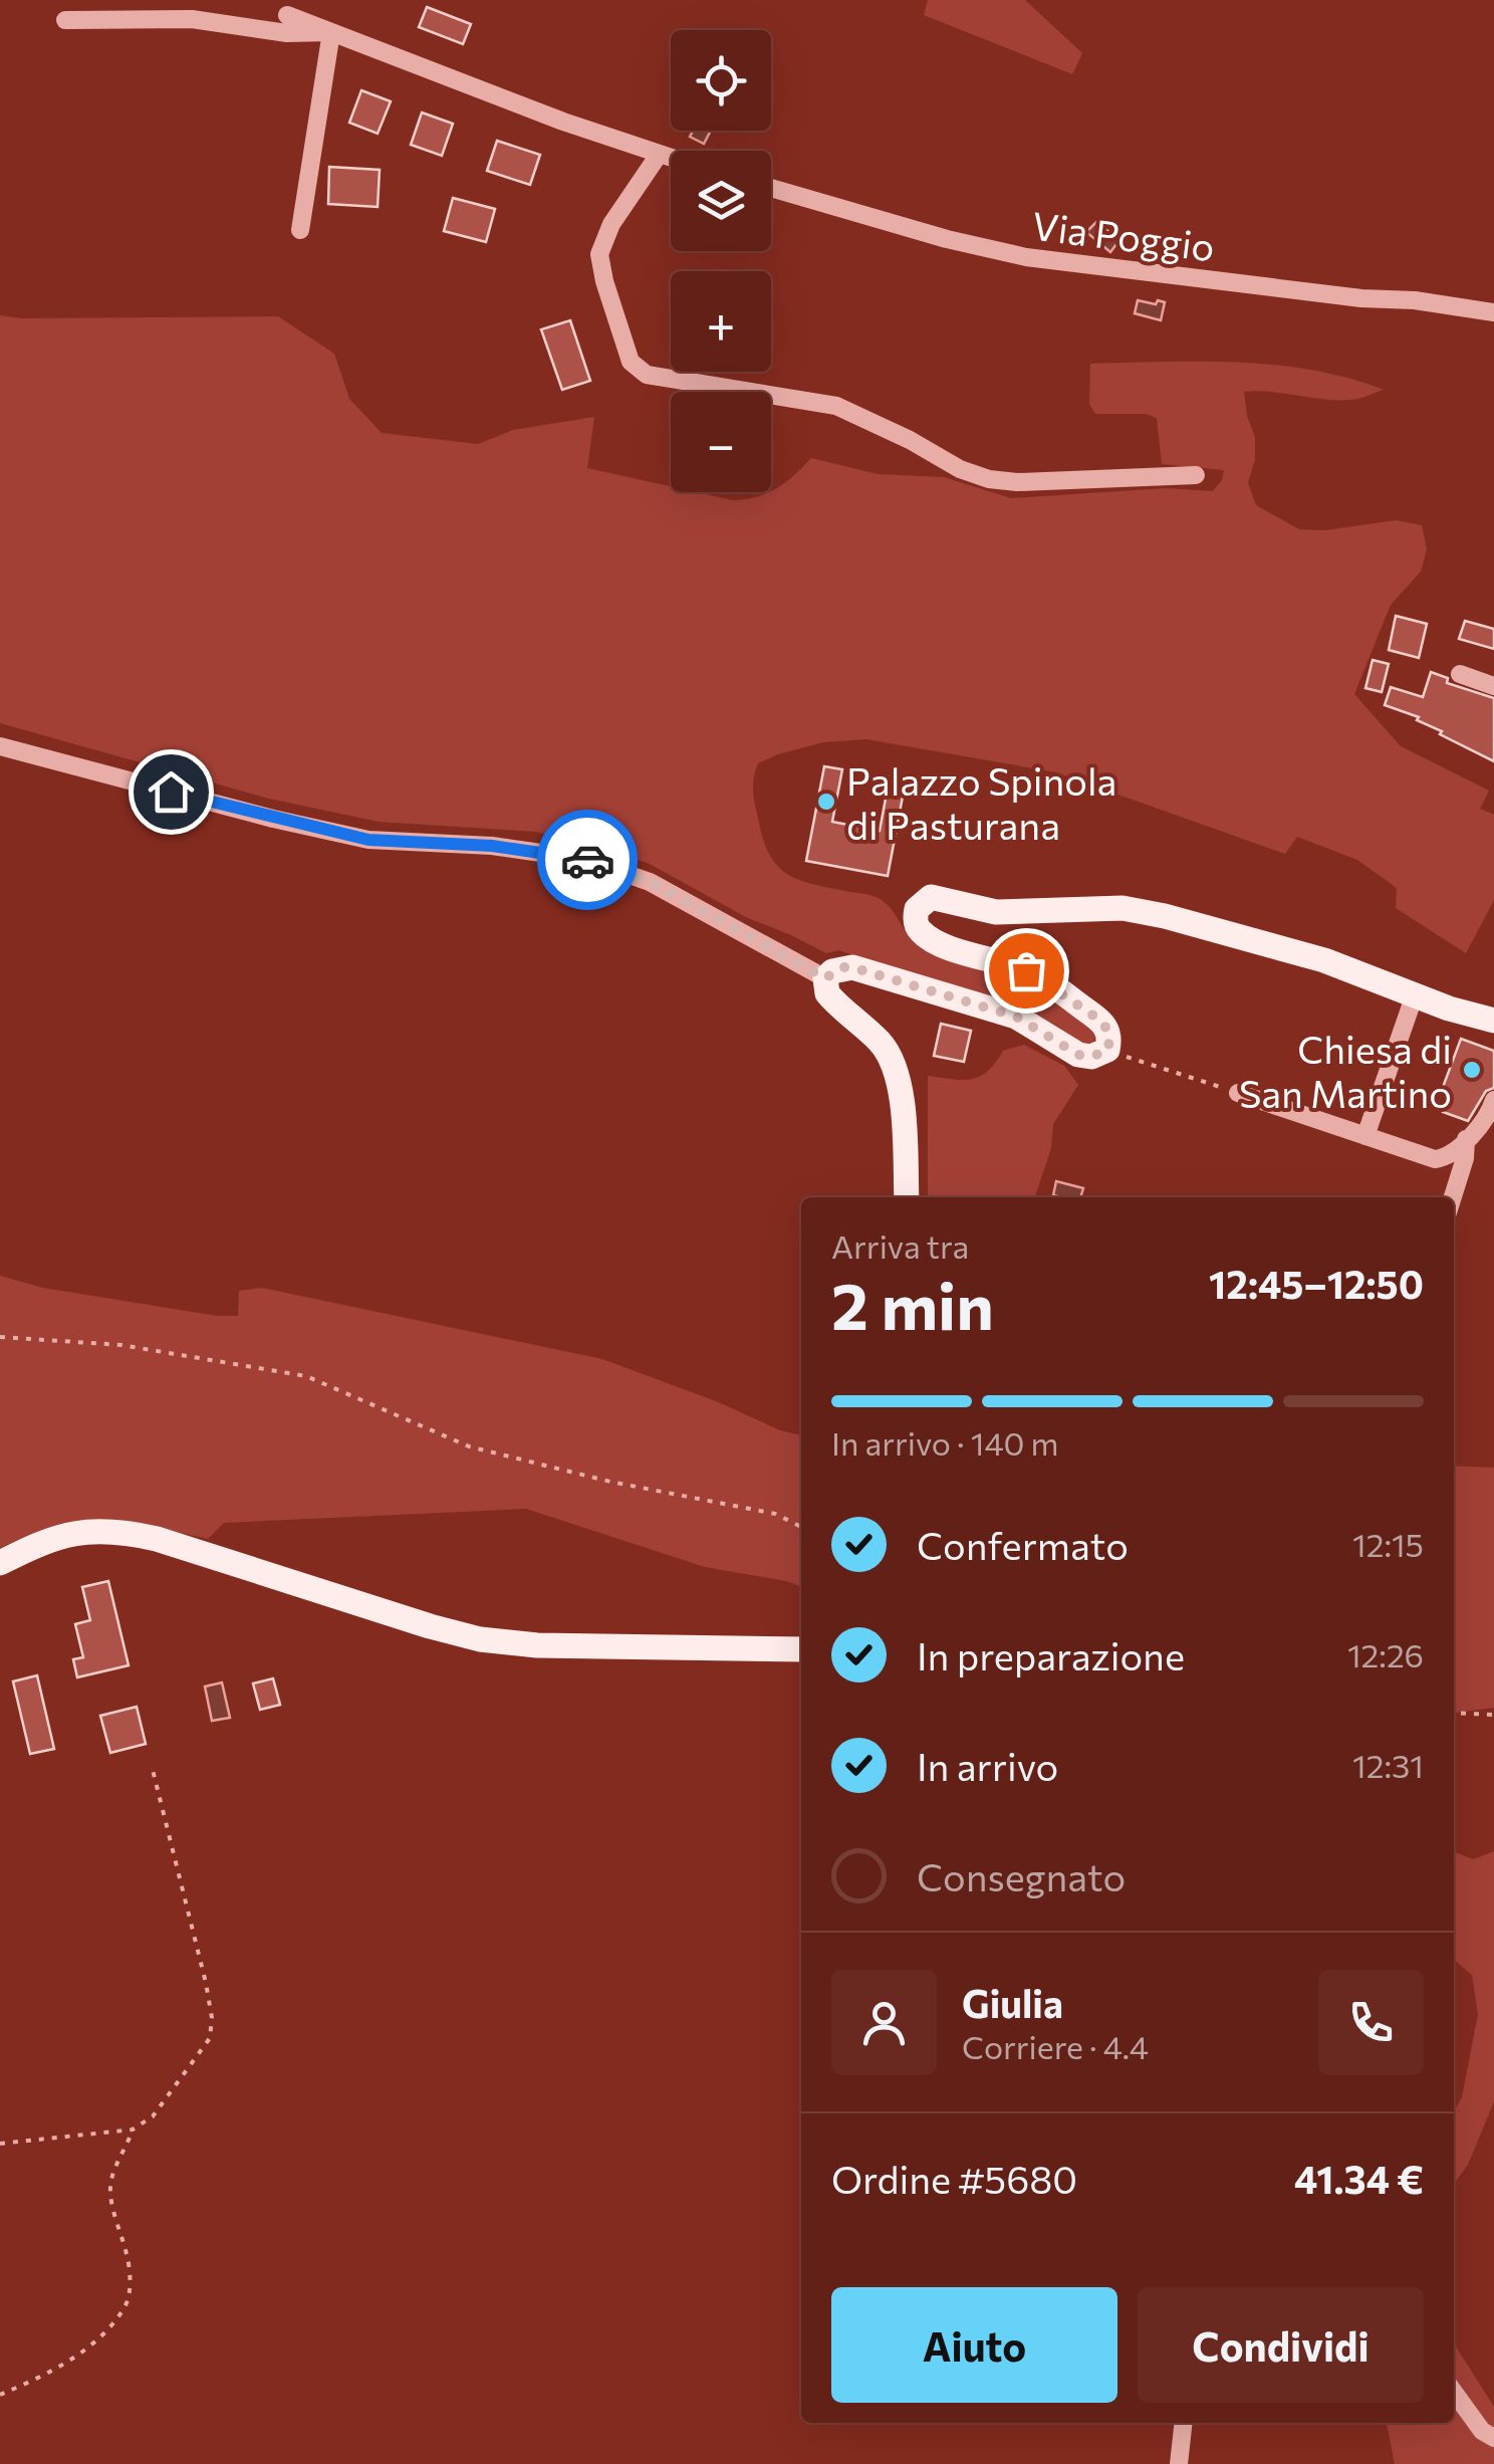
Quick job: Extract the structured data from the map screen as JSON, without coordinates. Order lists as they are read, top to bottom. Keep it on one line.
{"streets":{"street":["Via Poggio"]},"places":["Palazzo Spinola di Pasturana","Chiesa di San Martino"],"page":{"map_buttons":["+","−"],"heading":["2 min","Arriva tra","12:45–12:50"],"panel":["Giulia","Corriere · 4.4","Ordine #5680","41.34 €"],"bar":"In arrivo · 140 m","list":[["Confermato","12:15"],["In preparazione","12:26"],["In arrivo","12:31"],"Consegnato"],"buttons":["Aiuto","Condividi"]}}
